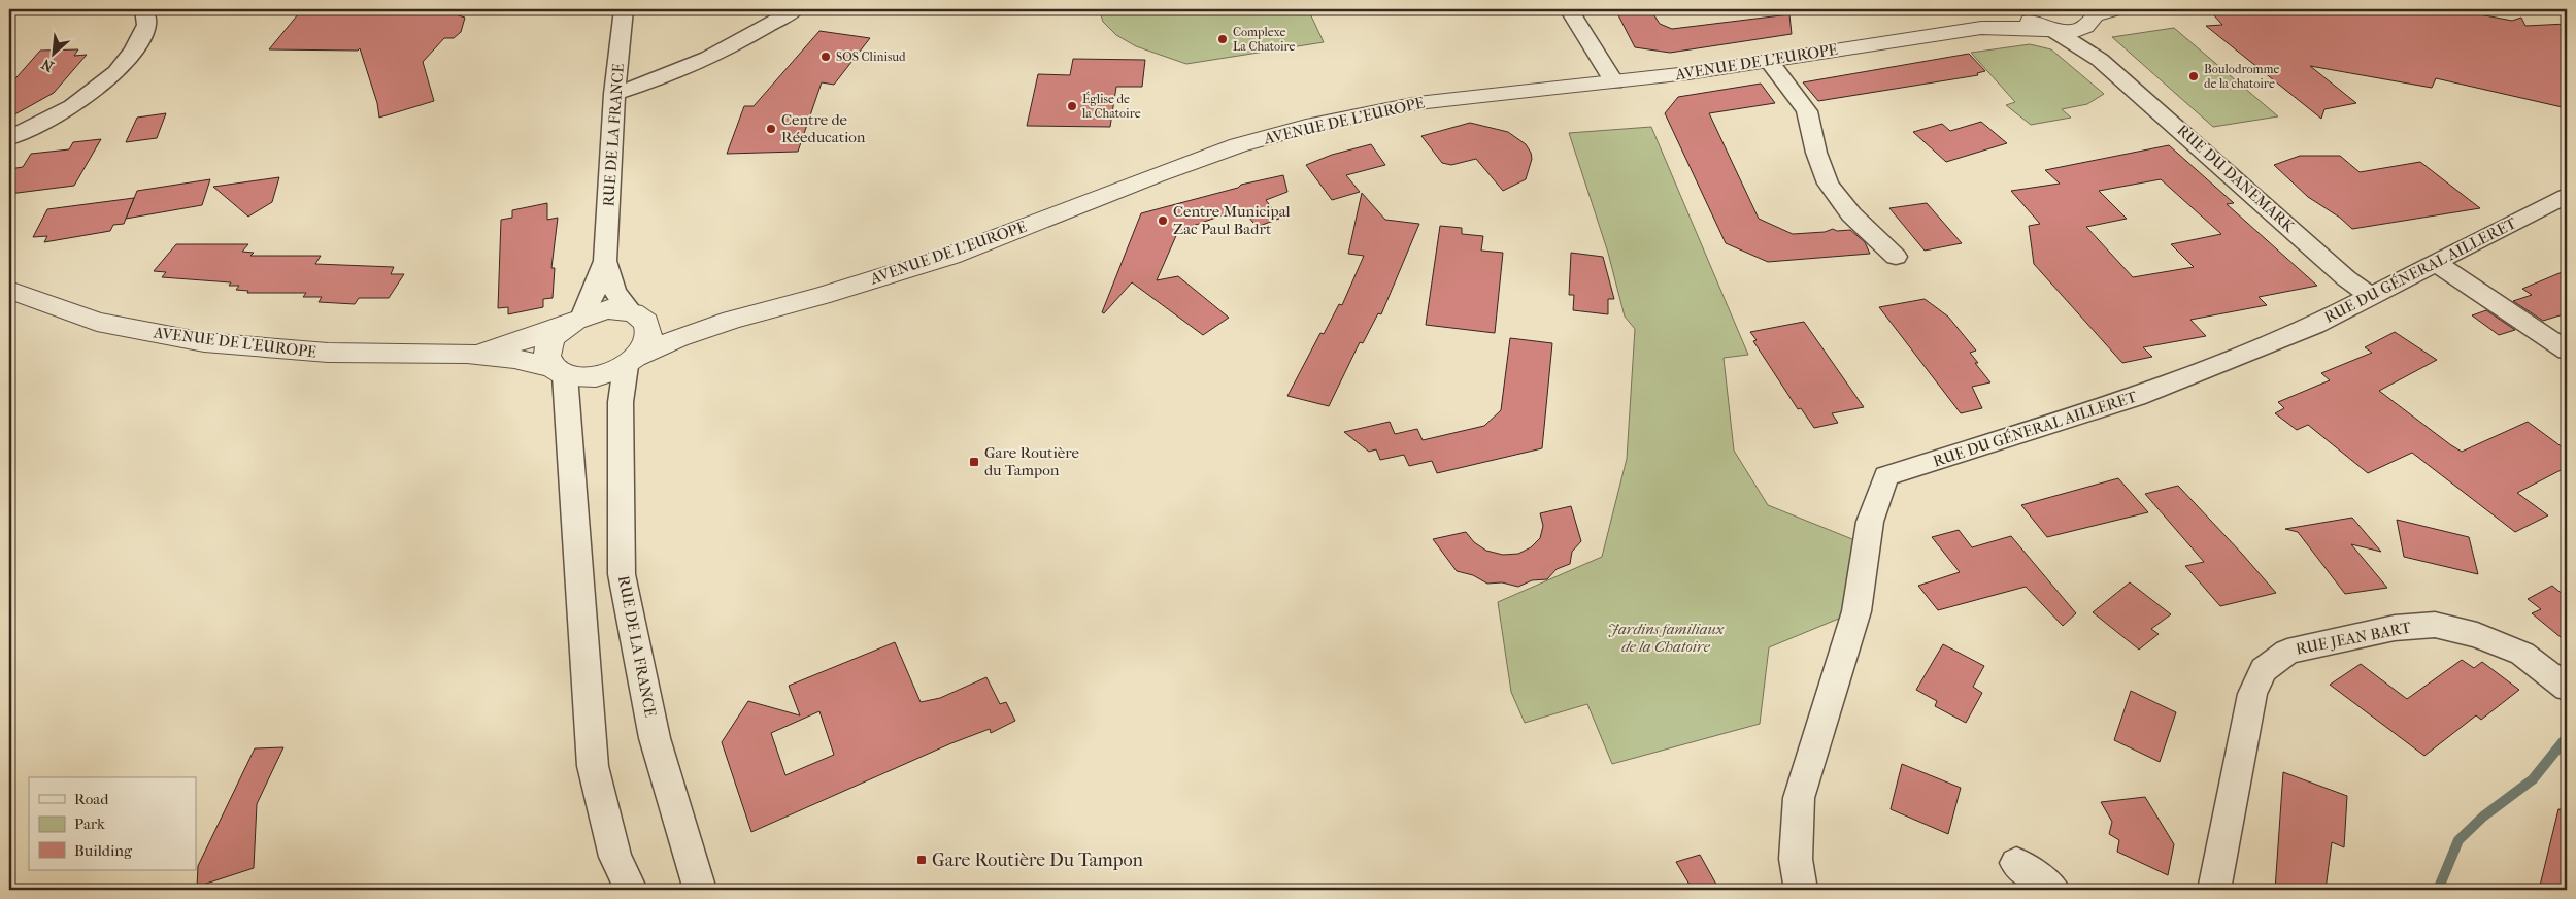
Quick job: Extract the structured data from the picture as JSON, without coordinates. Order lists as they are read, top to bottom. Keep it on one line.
{"streets":{"street":["AVENUE DE L'EUROPE","RUE DE LA FRANCE","RUE DU DANEMARK","RUE DU GÉNERAL AILLERET","RUE JEAN BART"]},"crossings":[["AVENUE DE L'EUROPE","RUE DE LA FRANCE"],["AVENUE DE L'EUROPE","RUE DU DANEMARK"],["RUE DU DANEMARK","RUE DU GÉNERAL AILLERET"]],"parks":["Jardins familiaux de la Chatoire"],"places":{"other":["Complexe La Chatoire","SOS Clinisud","Boulodromme de la chatoire","Église de la Chatoire","Centre de Réeducation","Centre Municipal Zac Paul Badrt"],"transit":["Gare Routière du Tampon","Gare Routière Du Tampon"]},"legend":["Road","Park","Building"],"north":"bottom left"}
